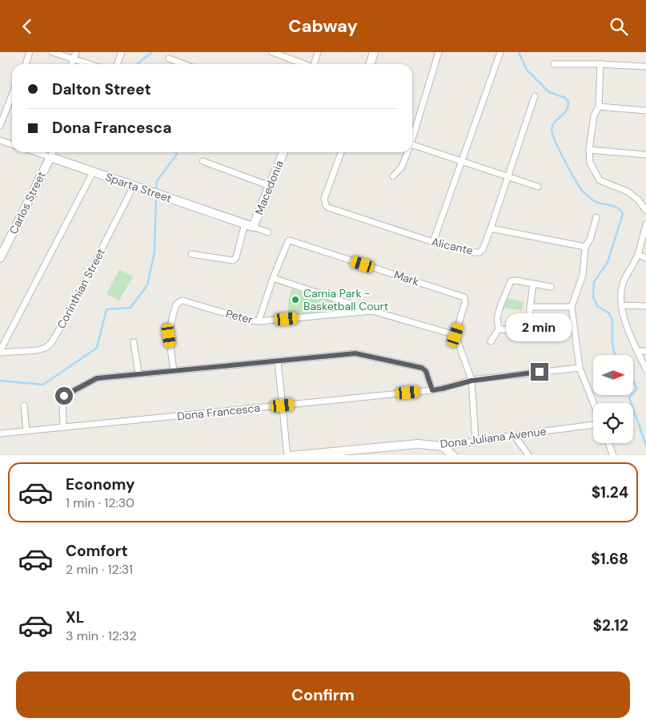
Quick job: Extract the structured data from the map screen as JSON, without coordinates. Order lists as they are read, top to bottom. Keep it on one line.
{"streets":{"street":["Sparta Street","Macedonia","Carlos Street","Alicante","Mark","Corinthian Street","Peter","Dona Francesca","Dona Juliana Avenue"]},"crossings":[["Sparta Street","Macedonia"],["Sparta Street","Carlos Street"],["Sparta Street","Corinthian Street"],["Mark","Peter"]],"places":["Camia Park - Basketball Court"],"north":"right","page":{"header":"Cabway","banner":["Dalton Street","Dona Francesca"],"bubble":"2 min","list":[{"name":"Economy","note":"1 min · 12:30","value":"$1.24"},{"name":"Comfort","note":"2 min · 12:31","value":"$1.68"},{"name":"XL","note":"3 min · 12:32","value":"$2.12"}],"buttons":"Confirm"}}
